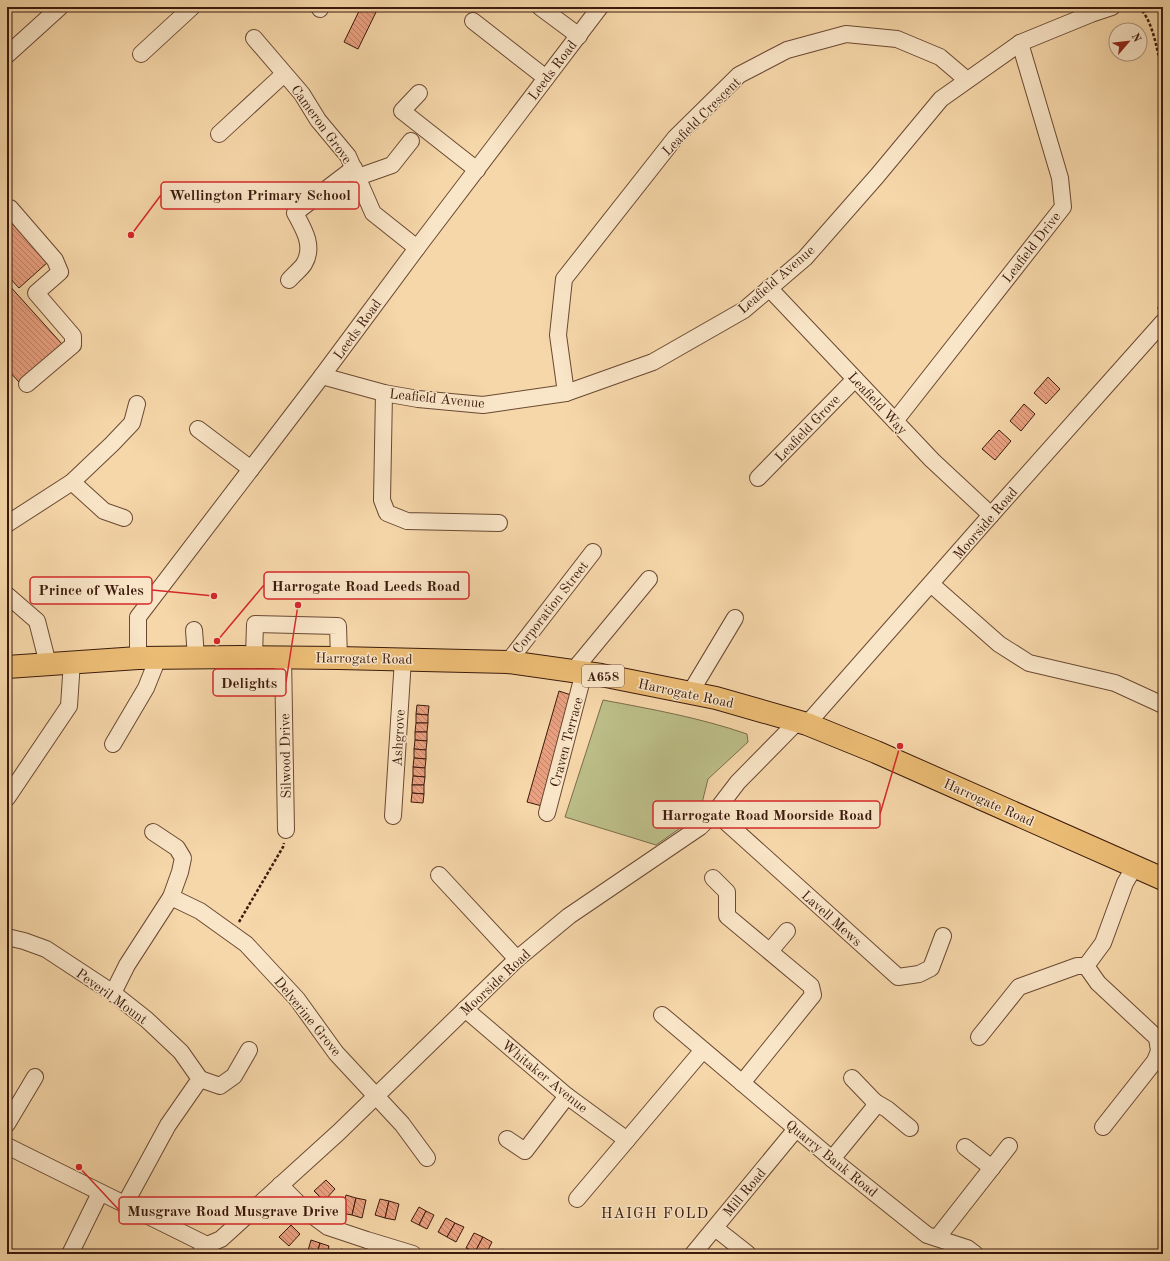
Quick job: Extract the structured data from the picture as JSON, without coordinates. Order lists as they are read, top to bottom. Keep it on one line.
{"streets":{"highway":["Harrogate Road","A658"],"street":["Leeds Road","Leafield Crescent","Cameron Grove","Leafield Drive","Leafield Avenue","Leafield Way","Leafield Grove","Moorside Road","Corporation Street","Ashgrove","Craven Terrace","Silwood Drive","Lavell Mews","Peveril Mount","Delverine Grove","Whitaker Avenue","Quarry Bank Road","Mill Road"]},"crossings":[["Leeds Road","Cameron Grove"],["Leeds Road","Leafield Avenue"],["Leeds Road","Harrogate Road"],["Leafield Crescent","Leafield Avenue"],["Leafield Drive","Leafield Avenue"],["Leafield Drive","Leafield Way"],["Leafield Avenue","Leafield Way"],["Leafield Way","Leafield Grove"],["Leafield Way","Moorside Road"],["Moorside Road","Harrogate Road"],["Moorside Road","Lavell Mews"],["Moorside Road","Delverine Grove"],["Moorside Road","Whitaker Avenue"],["Corporation Street","Harrogate Road"],["Harrogate Road","Ashgrove"],["Harrogate Road","Craven Terrace"],["Harrogate Road","Silwood Drive"],["Quarry Bank Road","Mill Road"]],"districts":["HAIGH FOLD"],"places":["Wellington Primary School","Prince of Wales","Delights","Harrogate Road Leeds Road","Harrogate Road Moorside Road","Musgrave Road Musgrave Drive"],"north":"top right"}
